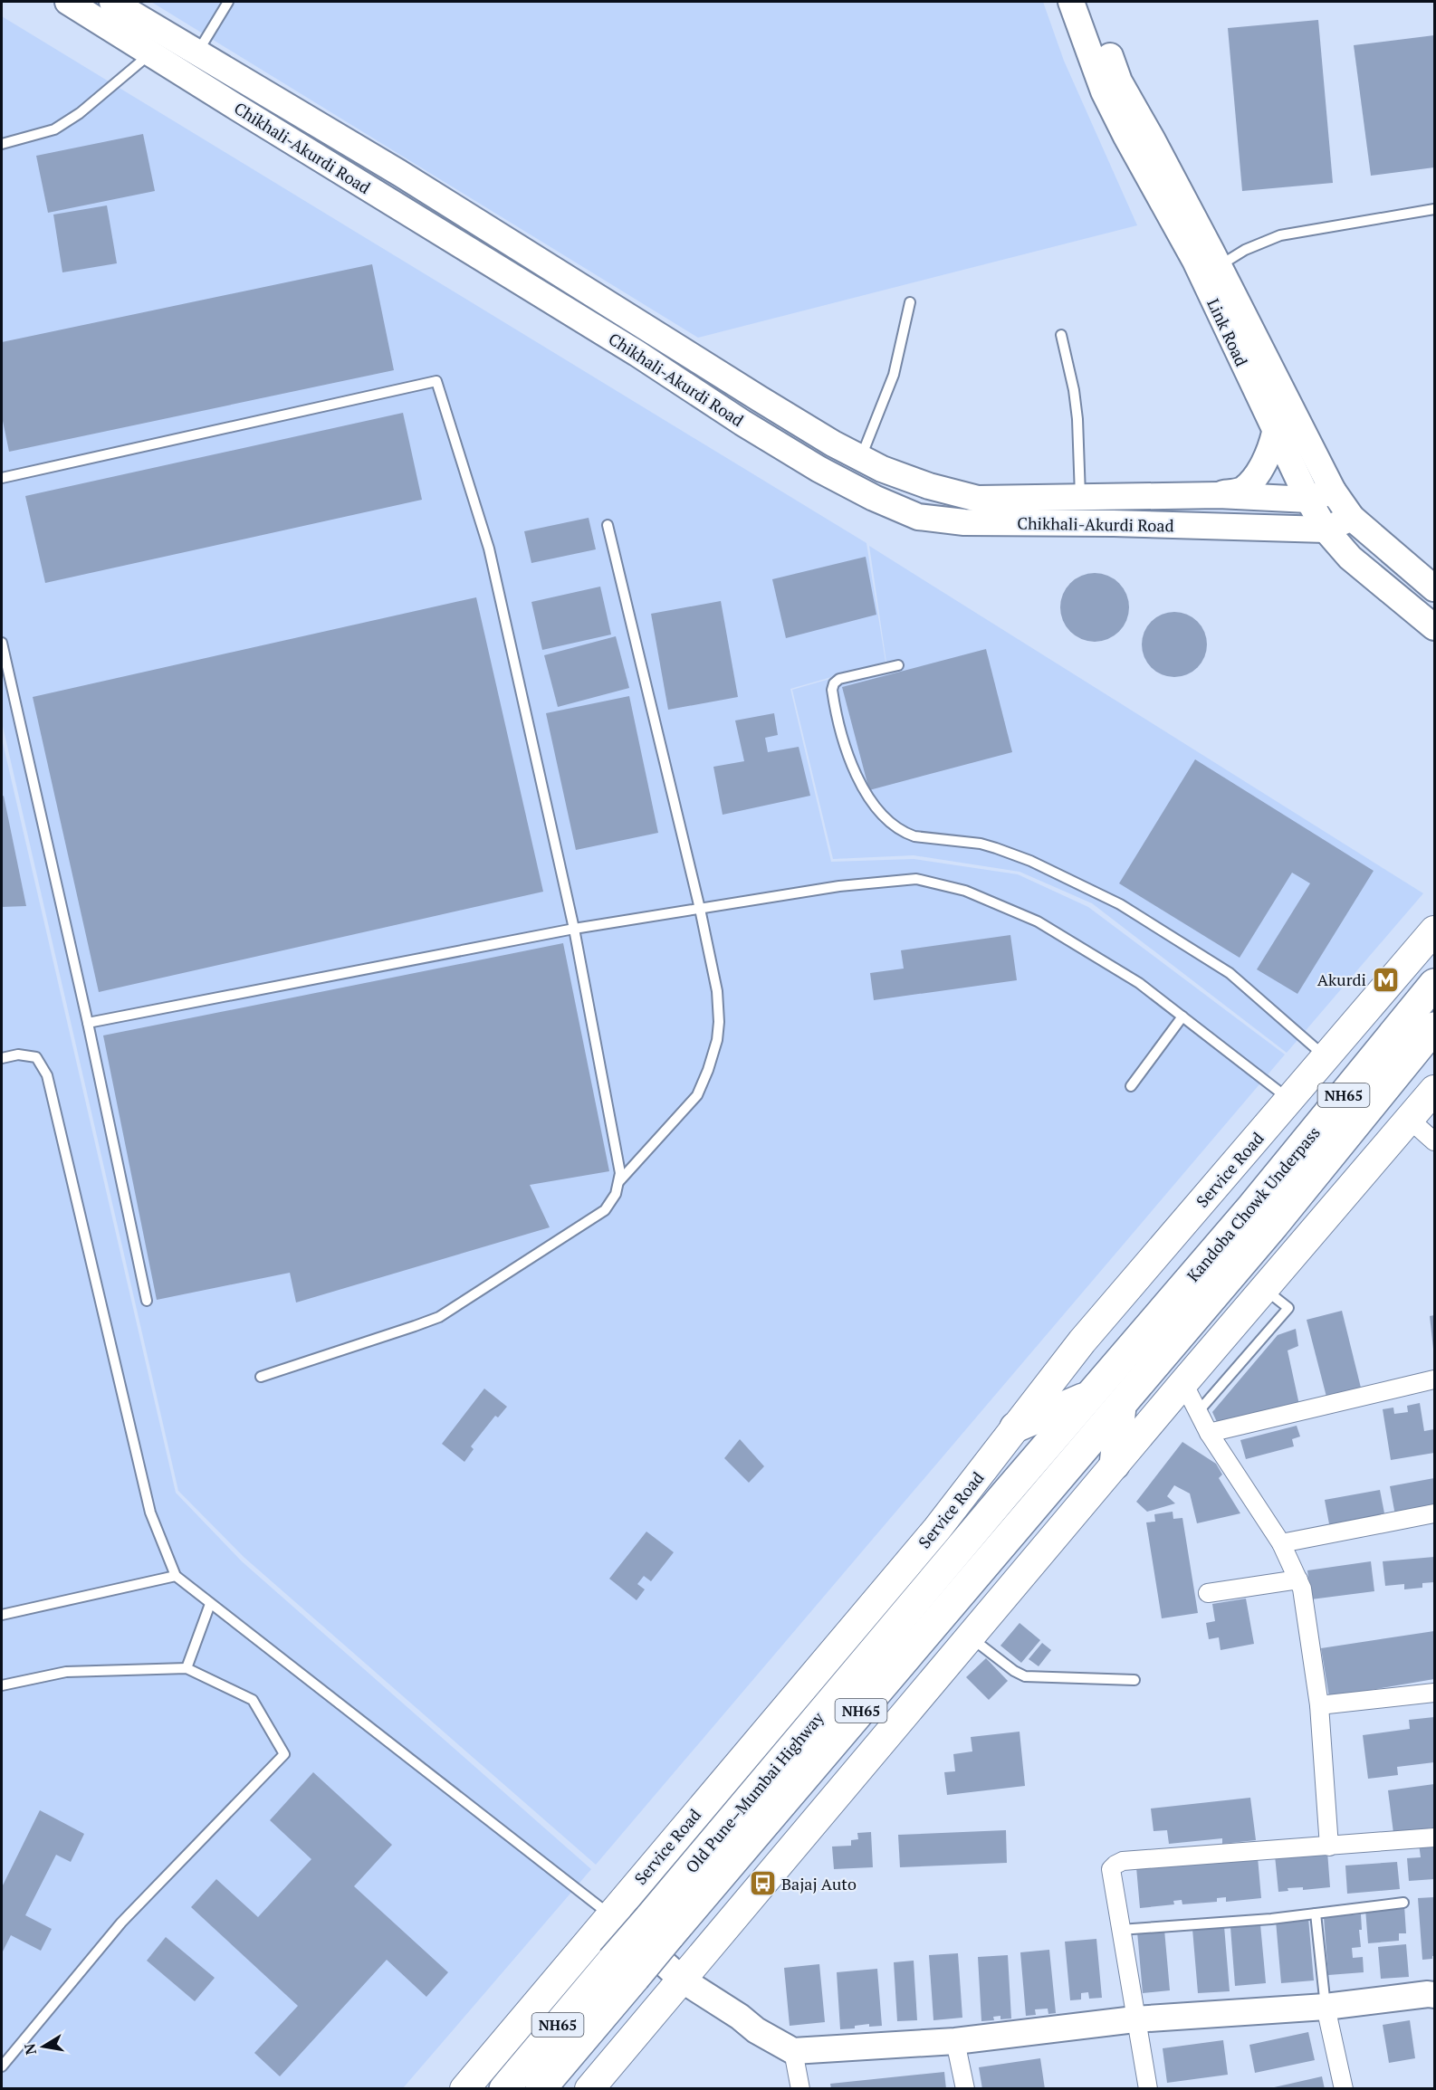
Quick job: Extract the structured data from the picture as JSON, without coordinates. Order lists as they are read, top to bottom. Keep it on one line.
{"streets":{"highway":["NH65","Kandoba Chowk Underpass","Old Pune–Mumbai Highway"],"main road":["Chikhali-Akurdi Road","Link Road","Service Road"]},"crossings":[["Chikhali-Akurdi Road","Link Road"],["Kandoba Chowk Underpass","Old Pune–Mumbai Highway"]],"places":{"metro station":["Akurdi"],"bus stop":["Bajaj Auto"]},"north":"left"}
